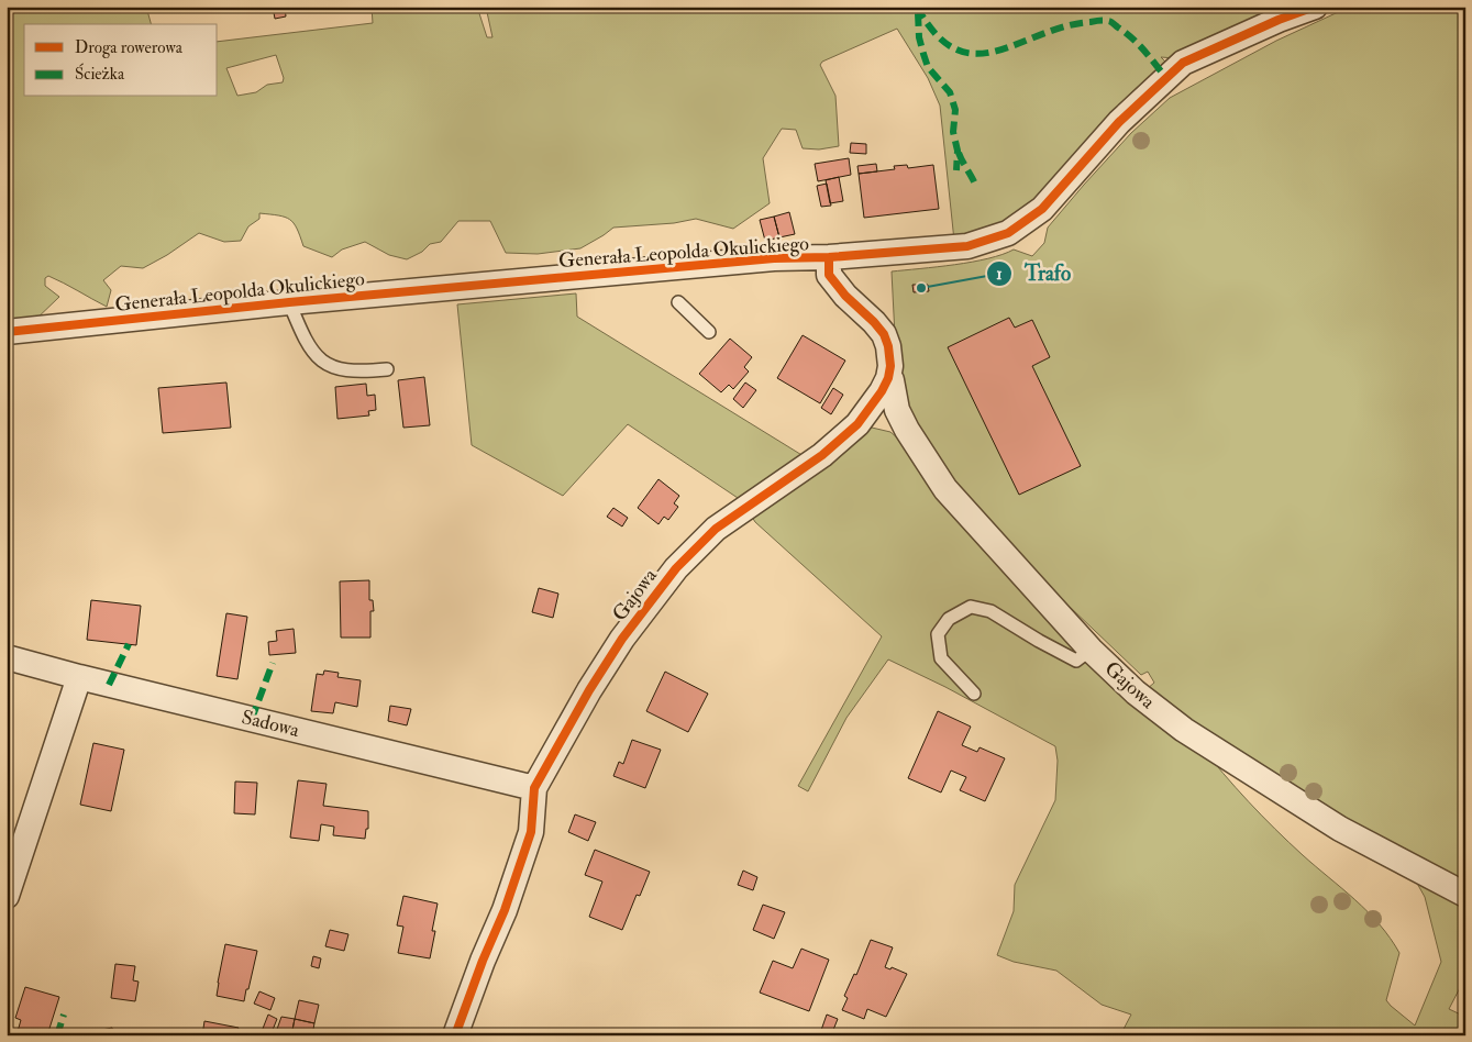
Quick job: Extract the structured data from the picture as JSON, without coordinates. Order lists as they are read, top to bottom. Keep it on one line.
{"streets":{"street":["Generała Leopolda Okulickiego","Gajowa","Sadowa"]},"crossings":[["Generała Leopolda Okulickiego","Gajowa"],["Gajowa","Sadowa"]],"places":["Trafo"],"legend":["Droga rowerowa","Ścieżka"]}
